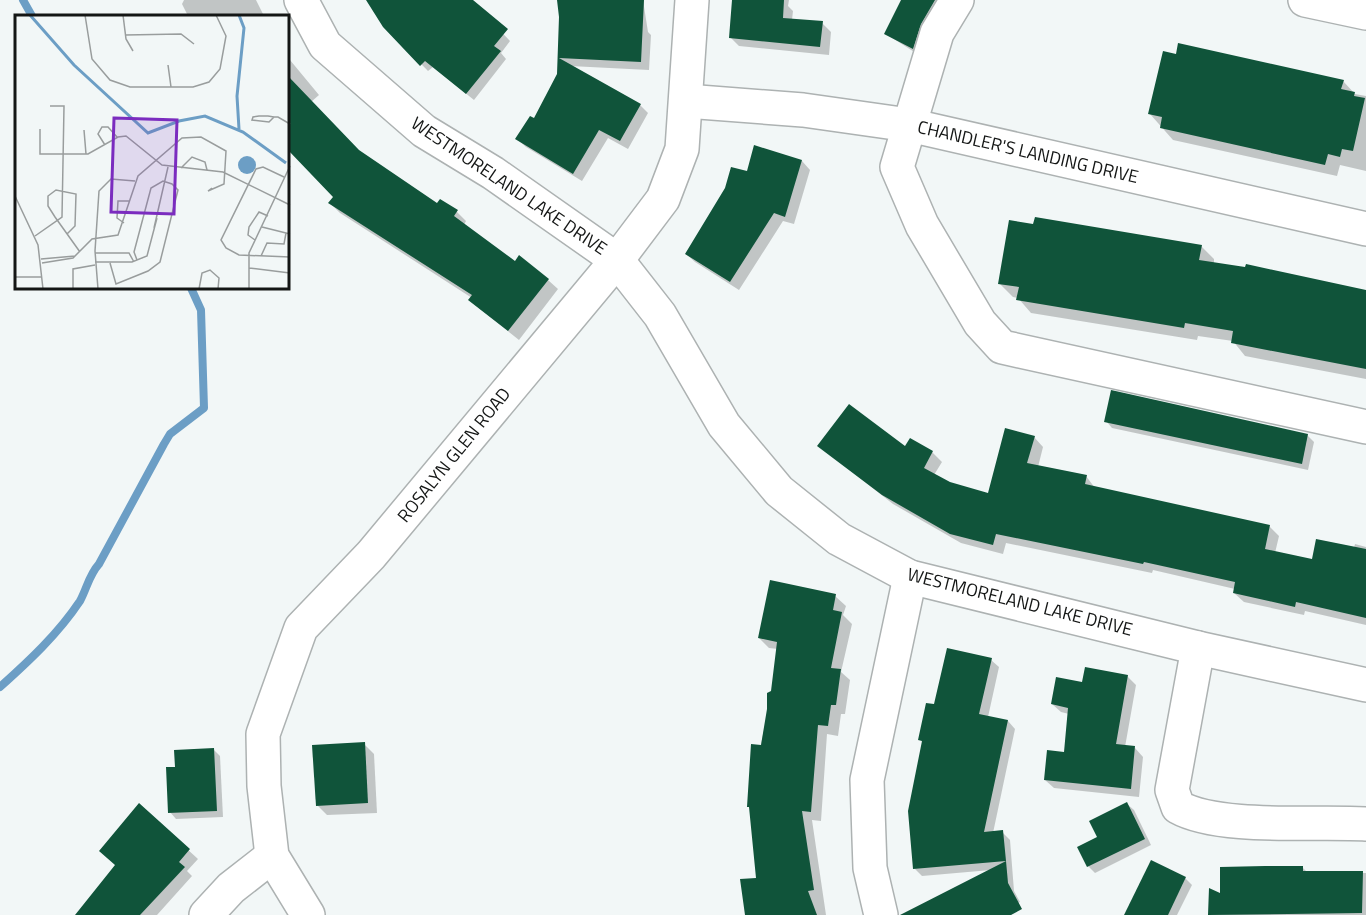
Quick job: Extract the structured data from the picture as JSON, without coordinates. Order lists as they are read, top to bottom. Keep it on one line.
{"streets":{"street":["CHANDLER'S LANDING DRIVE","WESTMORELAND LAKE DRIVE","ROSALYN GLEN ROAD"]},"crossings":[["CHANDLER'S LANDING DRIVE","ROSALYN GLEN ROAD"],["WESTMORELAND LAKE DRIVE","ROSALYN GLEN ROAD"]]}
